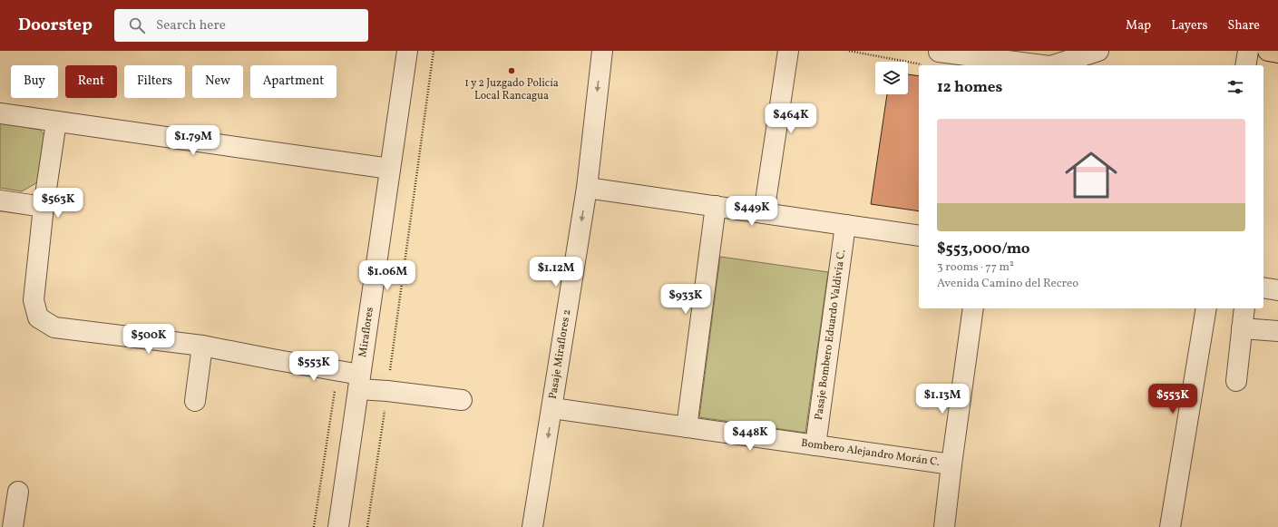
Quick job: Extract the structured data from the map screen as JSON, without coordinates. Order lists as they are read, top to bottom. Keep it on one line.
{"streets":{"street":["Miraflores","Pasaje Bombero Eduardo Valdivia C.","Pasaje Miraflores 2","Bombero Alejandro Morán C."]},"crossings":[["Pasaje Bombero Eduardo Valdivia C.","Bombero Alejandro Morán C."],["Pasaje Miraflores 2","Bombero Alejandro Morán C."]],"places":["1 y 2 Juzgado Policía Local Rancagua"],"page":{"header":"Doorstep","search":"Search here","nav":["Map","Layers","Share"],"chip":["Buy","Rent","Filters","New","Apartment"],"heading":"12 homes","price":["$464K","$1.79M","$563K","$449K","$1.12M","$1.06M","$933K","$500K","$553K","$1.13M","$553K","$448K"],"list":[{"name":"$553,000/mo","note":"3 rooms · 77 m² · Avenida Camino del Recreo"}]}}
